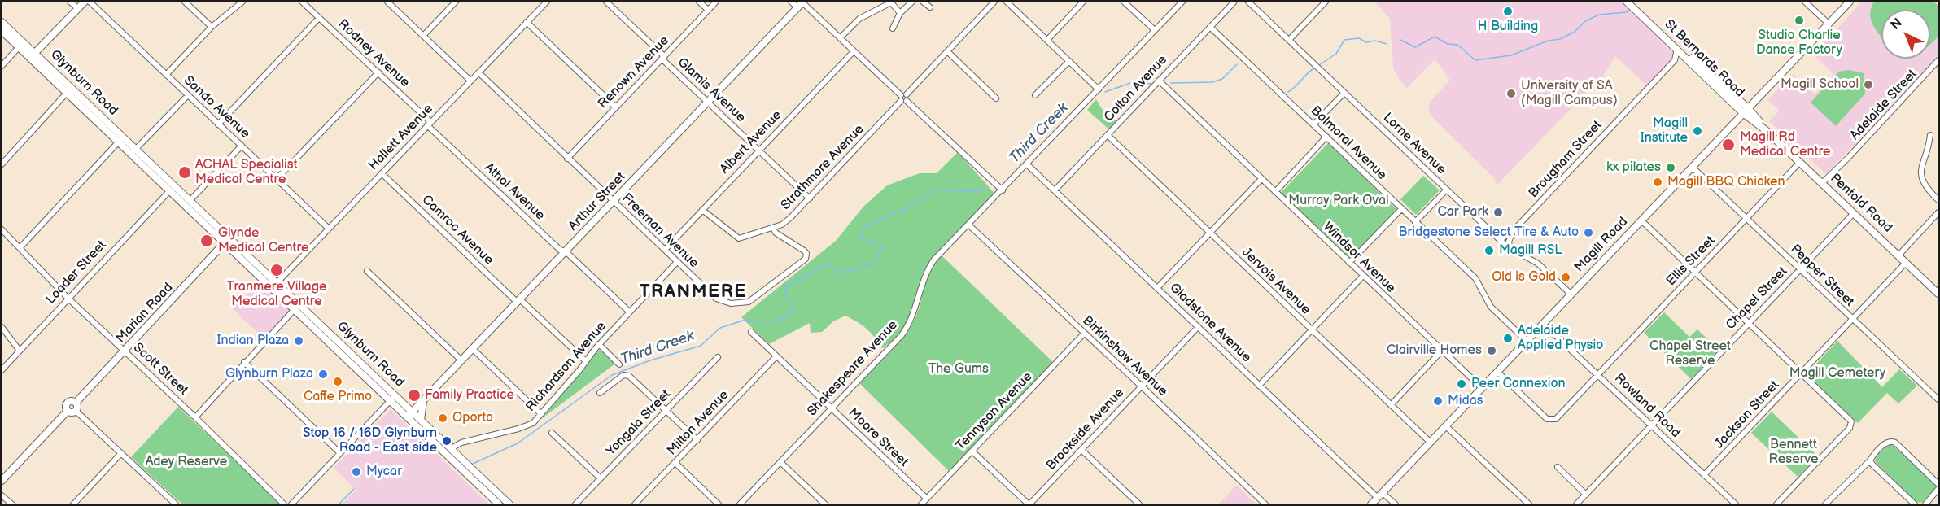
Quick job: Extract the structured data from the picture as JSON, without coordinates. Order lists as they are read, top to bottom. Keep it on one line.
{"streets":{"main road":["St Bernards Road","Glynburn Road","Penfold Road","Magill Road"],"street":["Rodney Avenue","Renown Avenue","Colton Avenue","Glamis Avenue","Adelaide Street","Sando Avenue","Hallett Avenue","Albert Avenue","Balmoral Avenue","Lorne Avenue","Brougham Street","Strathmore Avenue","Athol Avenue","Arthur Street","Camroc Avenue","Freeman Avenue","Windsor Avenue","Ellis Street","Loader Street","Pepper Street","Jervois Avenue","Chapel Street","Marian Road","Gladstone Avenue","Birkinshaw Avenue","Richardson Avenue","Shakespeare Avenue","Scott Street","Rowland Road","Tennyson Avenue","Jackson Street","Yongala Street","Milton Avenue","Brookside Avenue","Moore Street"]},"crossings":[["Rodney Avenue","Hallett Avenue"],["Rodney Avenue","Athol Avenue"],["St Bernards Road","Brougham Street"],["St Bernards Road","Penfold Road"],["St Bernards Road","Magill Road"],["Renown Avenue","Glamis Avenue"],["Renown Avenue","Freeman Avenue"],["Glynburn Road","Hallett Avenue"],["Glynburn Road","Arthur Street"],["Glynburn Road","Loader Street"],["Glynburn Road","Marian Road"],["Glynburn Road","Richardson Avenue"],["Colton Avenue","Balmoral Avenue"],["Colton Avenue","Windsor Avenue"],["Colton Avenue","Jervois Avenue"],["Colton Avenue","Gladstone Avenue"],["Glamis Avenue","Albert Avenue"],["Glamis Avenue","Strathmore Avenue"],["Glamis Avenue","Arthur Street"],["Adelaide Street","Penfold Road"],["Sando Avenue","Hallett Avenue"],["Hallett Avenue","Athol Avenue"],["Hallett Avenue","Camroc Avenue"],["Hallett Avenue","Freeman Avenue"],["Albert Avenue","Strathmore Avenue"],["Albert Avenue","Freeman Avenue"],["Balmoral Avenue","Magill Road"],["Lorne Avenue","Brougham Street"],["Lorne Avenue","Magill Road"],["Strathmore Avenue","Freeman Avenue"],["Athol Avenue","Arthur Street"],["Athol Avenue","Richardson Avenue"],["Arthur Street","Camroc Avenue"],["Arthur Street","Freeman Avenue"],["Penfold Road","Magill Road"],["Penfold Road","Ellis Street"],["Penfold Road","Chapel Street"],["Penfold Road","Jackson Street"],["Camroc Avenue","Richardson Avenue"],["Freeman Avenue","Richardson Avenue"],["Magill Road","Windsor Avenue"],["Magill Road","Ellis Street"],["Magill Road","Pepper Street"],["Magill Road","Jervois Avenue"],["Magill Road","Gladstone Avenue"],["Magill Road","Rowland Road"],["Ellis Street","Pepper Street"],["Ellis Street","Rowland Road"],["Loader Street","Scott Street"],["Pepper Street","Chapel Street"],["Pepper Street","Jackson Street"],["Chapel Street","Rowland Road"],["Marian Road","Scott Street"],["Gladstone Avenue","Shakespeare Avenue"],["Gladstone Avenue","Brookside Avenue"],["Birkinshaw Avenue","Shakespeare Avenue"],["Birkinshaw Avenue","Tennyson Avenue"],["Birkinshaw Avenue","Brookside Avenue"],["Shakespeare Avenue","Moore Street"],["Rowland Road","Jackson Street"],["Tennyson Avenue","Moore Street"],["Milton Avenue","Moore Street"]],"districts":["TRANMERE"],"water":["Third Creek"],"parks":["Murray Park Oval","Chapel Street Reserve","The Gums","Magill Cemetery","Bennett Reserve","Adey Reserve"],"places":["H Building","Studio Charlie Dance Factory","Magill School","University of SA (Magill Campus)","Magill Institute","Magill Rd Medical Centre","kx pilates","ACHAL Specialist Medical Centre","Magill BBQ Chicken","Car Park","Bridgestone Select Tire & Auto","Glynde Medical Centre","Magill RSL","Tranmere Village Medical Centre","Old is Gold","Adelaide Applied Physio","Indian Plaza","Clairville Homes","Glynburn Plaza","Caffe Primo","Peer Connexion","Family Practice","Midas","Oporto","Stop 16 / 16D Glynburn Road - East side","Mycar"],"north":"top left"}
